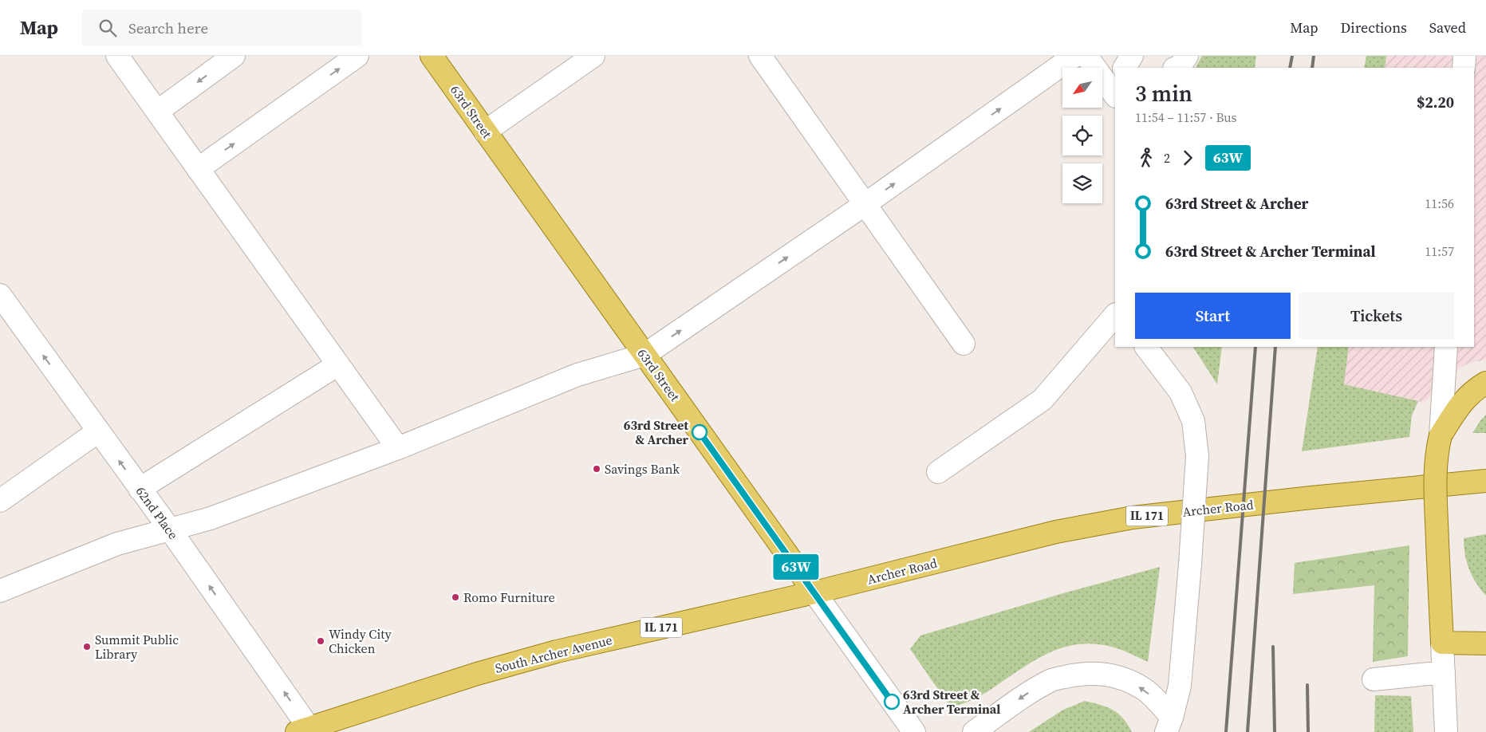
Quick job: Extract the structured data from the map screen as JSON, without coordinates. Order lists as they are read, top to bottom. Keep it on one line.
{"streets":{"main road":["63rd Street","Archer Road","IL 171","South Archer Avenue"],"street":["62nd Place"]},"crossings":[["63rd Street","Archer Road"],["63rd Street","South Archer Avenue"],["Archer Road","South Archer Avenue"],["62nd Place","South Archer Avenue"]],"one_way":["62nd Place"],"places":["63rd Street & Archer","Savings Bank","Romo Furniture","Windy City Chicken","Summit Public Library","63rd Street & Archer Terminal"],"lines":["bus line 63W"],"north":"bottom left","page":{"header":"Map","search":"Search here","nav":["Map","Directions","Saved"],"on_map":"63W","heading":["3 min","11:54 – 11:57 · Bus","$2.20"],"legs":["2","63W"],"list":[{"name":"63rd Street & Archer","value":"11:56"},{"name":"63rd Street & Archer Terminal","value":"11:57"}],"buttons":["Start","Tickets"]}}
